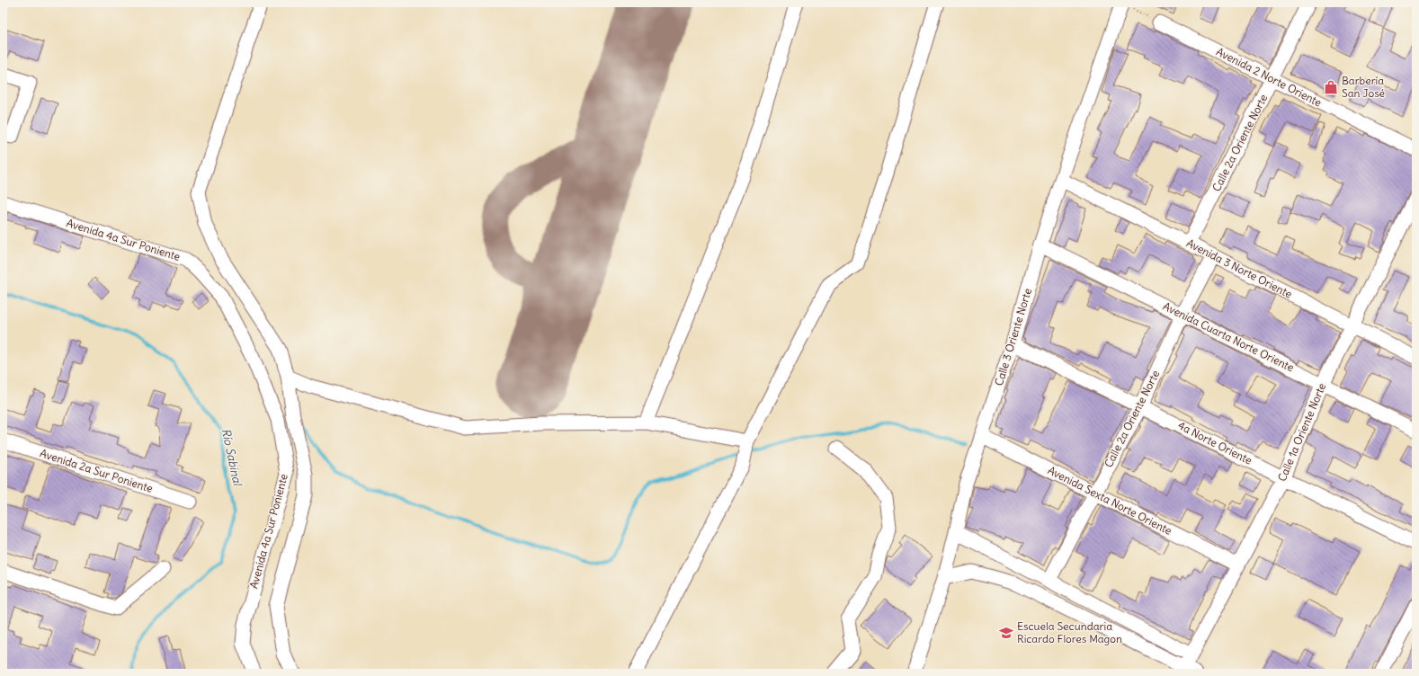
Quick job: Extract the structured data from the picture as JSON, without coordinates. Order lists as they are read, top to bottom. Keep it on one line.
{"streets":{"street":["Avenida 2 Norte Oriente","Calle 2a Oriente Norte","Avenida 4a Sur Poniente","Avenida 3 Norte Oriente","Calle 3 Oriente Norte","Avenida Cuarta Norte Oriente","Calle 1a Oriente Norte","4a Norte Oriente","Avenida 2a Sur Poniente","Avenida Sexta Norte Oriente"]},"crossings":[["Avenida 2 Norte Oriente","Calle 2a Oriente Norte"],["Calle 2a Oriente Norte","Avenida 3 Norte Oriente"],["Calle 2a Oriente Norte","Avenida Cuarta Norte Oriente"],["Calle 2a Oriente Norte","4a Norte Oriente"],["Calle 2a Oriente Norte","Avenida Sexta Norte Oriente"],["Avenida 3 Norte Oriente","Calle 3 Oriente Norte"],["Avenida 3 Norte Oriente","Calle 1a Oriente Norte"],["Calle 3 Oriente Norte","Avenida Cuarta Norte Oriente"],["Calle 3 Oriente Norte","4a Norte Oriente"],["Calle 3 Oriente Norte","Avenida Sexta Norte Oriente"],["Avenida Cuarta Norte Oriente","Calle 1a Oriente Norte"],["Calle 1a Oriente Norte","4a Norte Oriente"],["Calle 1a Oriente Norte","Avenida Sexta Norte Oriente"]],"water":["Río Sabinal"],"places":{"shop":["Barbería San José"],"school or university":["Escuela Secundaria Ricardo Flores Magon"]}}
